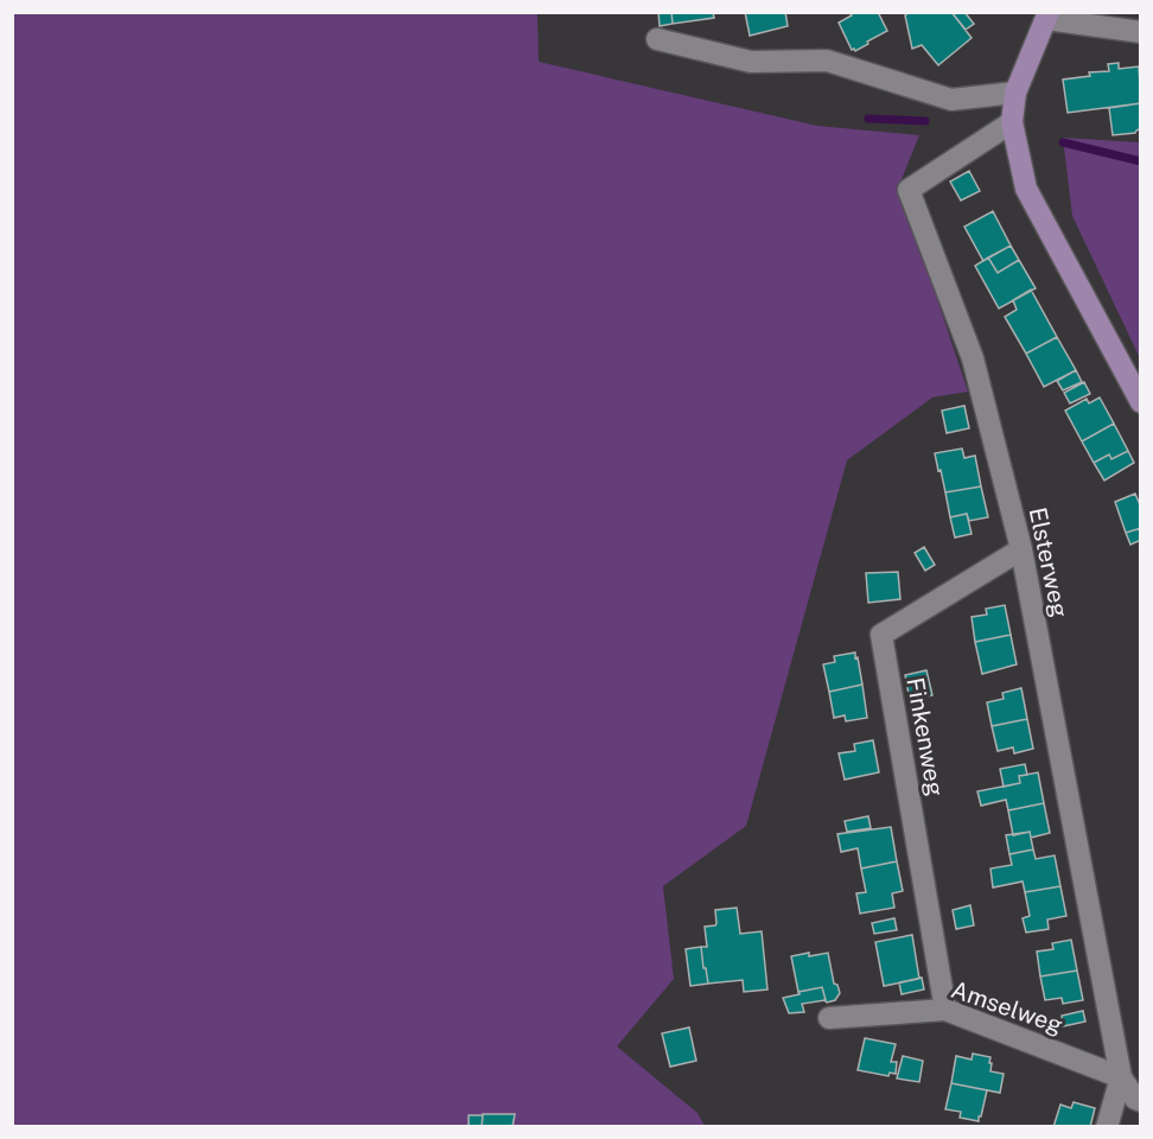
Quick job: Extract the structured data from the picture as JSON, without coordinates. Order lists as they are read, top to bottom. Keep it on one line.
{"streets":{"street":["Elsterweg","Finkenweg","Amselweg"]},"crossings":[["Elsterweg","Finkenweg"],["Elsterweg","Amselweg"],["Finkenweg","Amselweg"]]}
